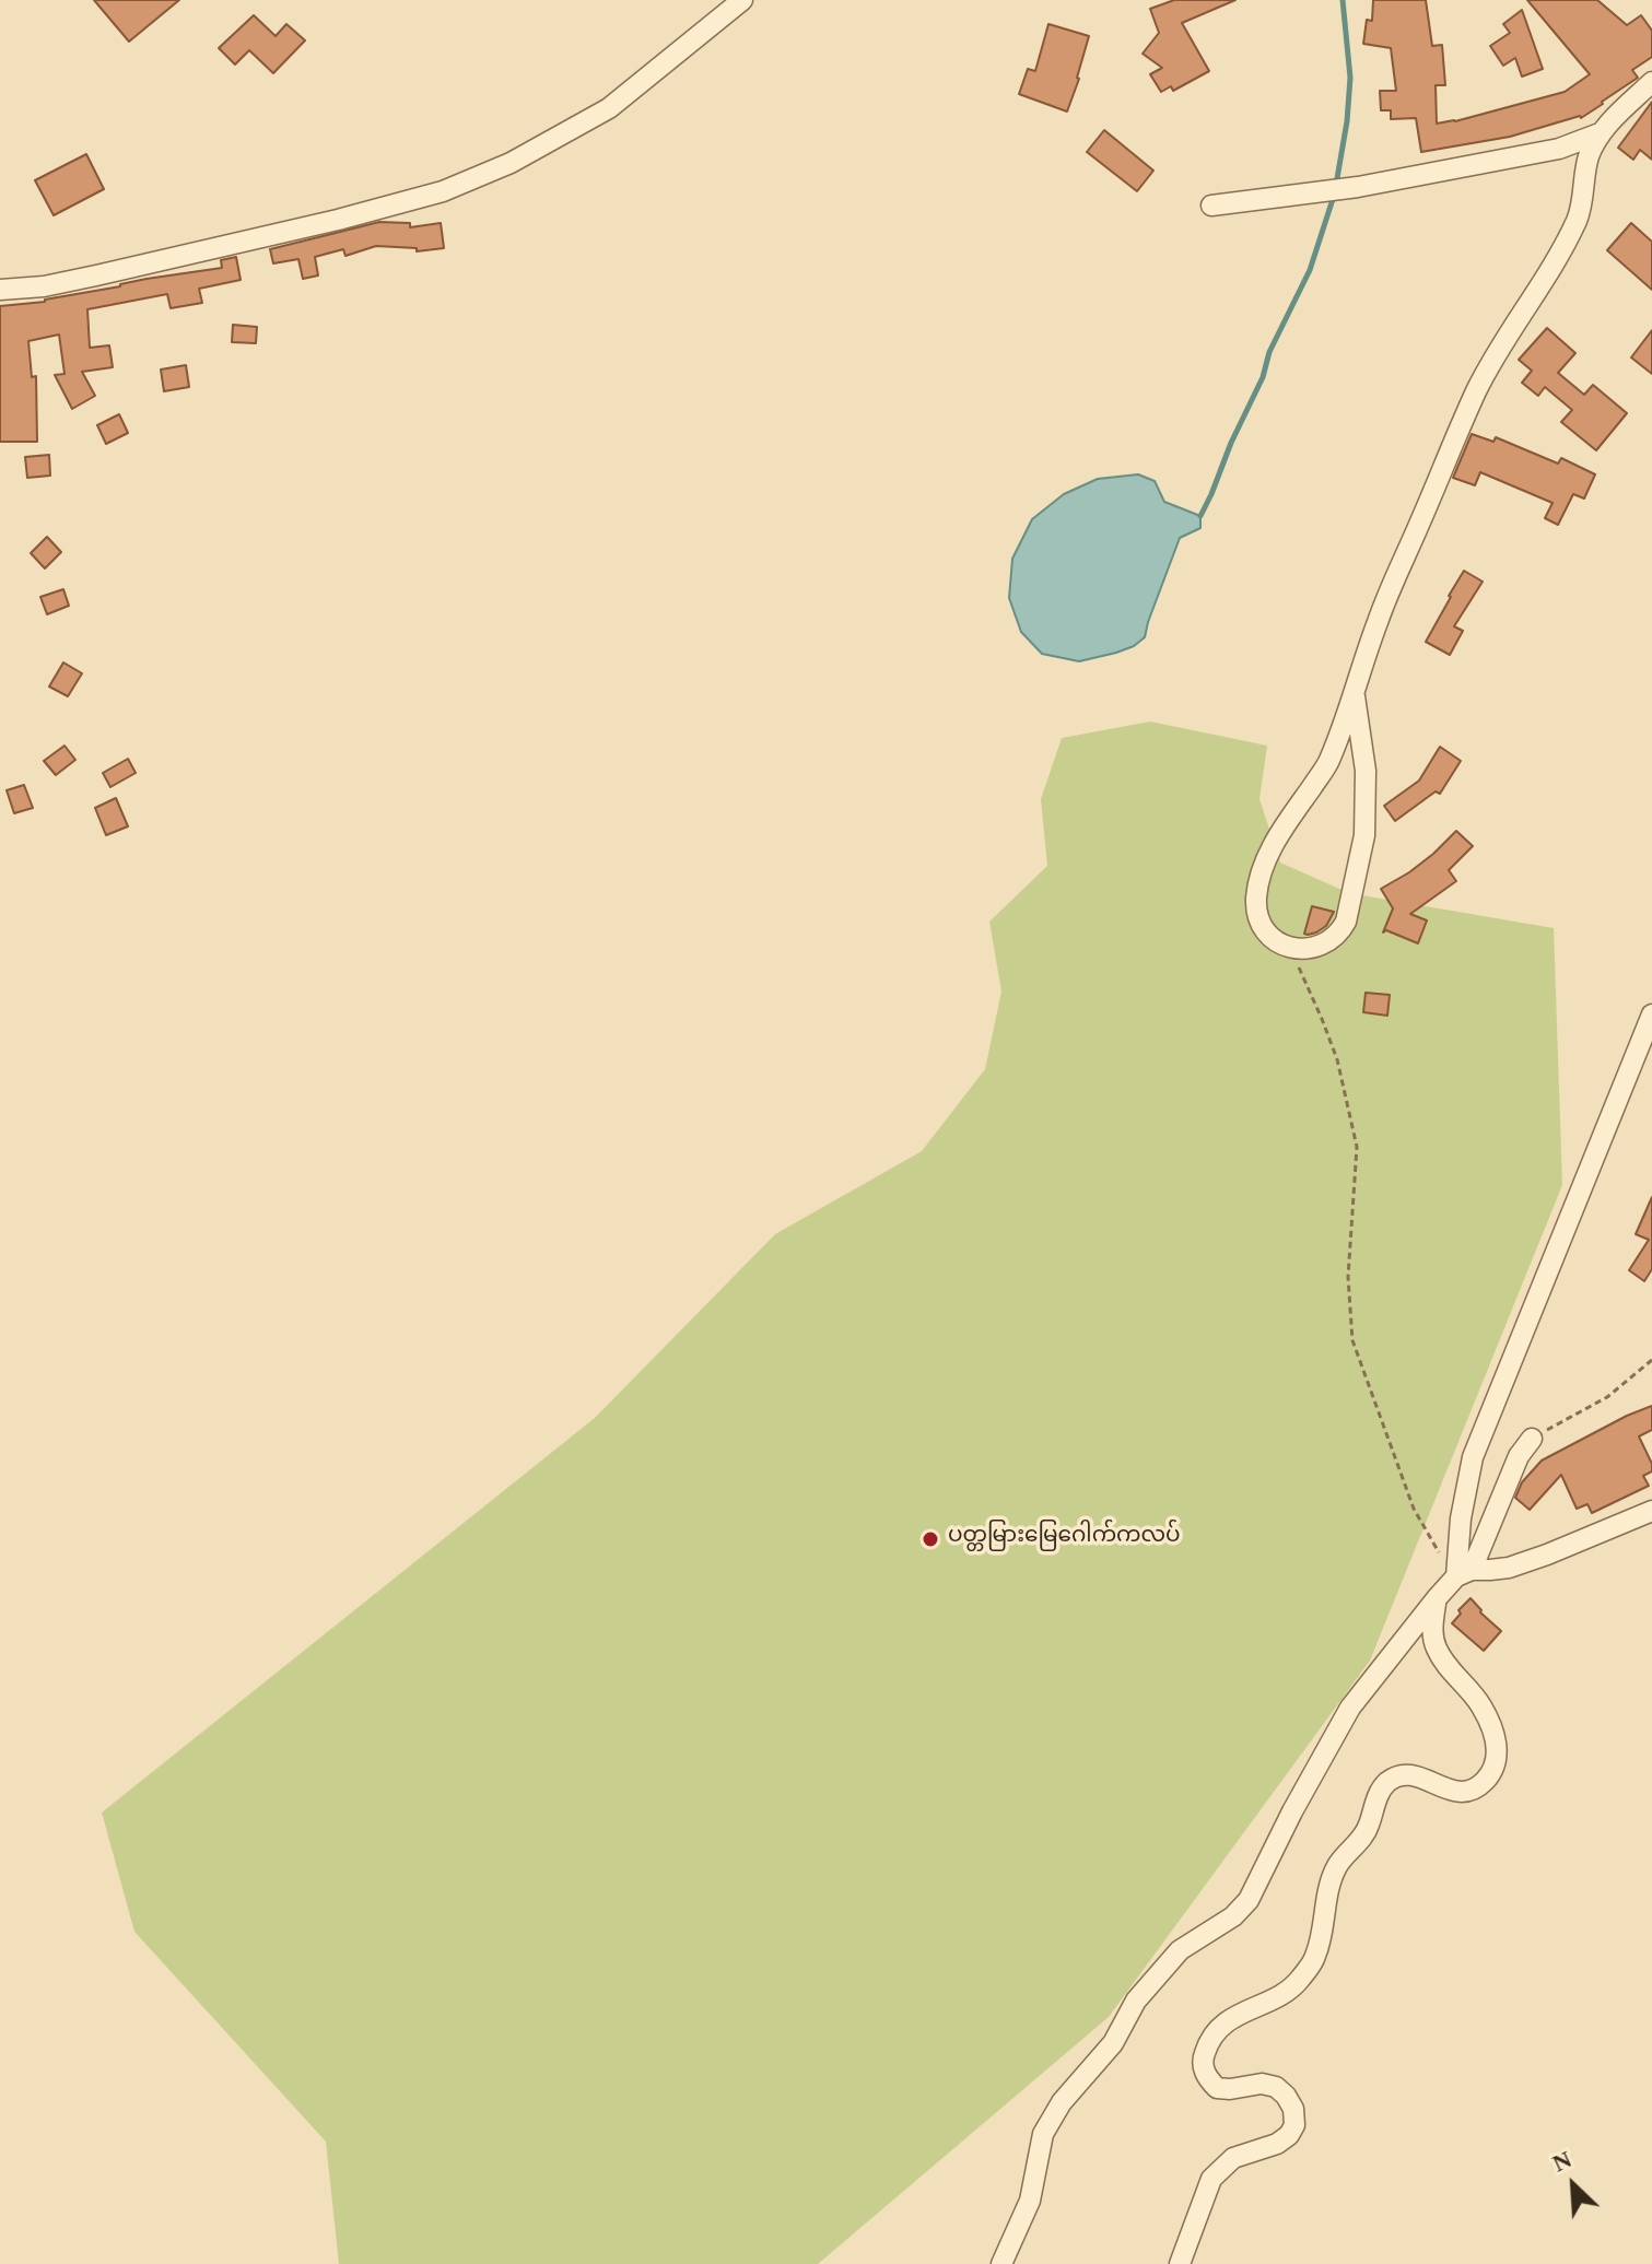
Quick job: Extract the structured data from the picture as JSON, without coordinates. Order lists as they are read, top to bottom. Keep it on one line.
{"places":["ပတ္တမြားမြေဂေါက်ကလပ်"],"north":"top left"}
